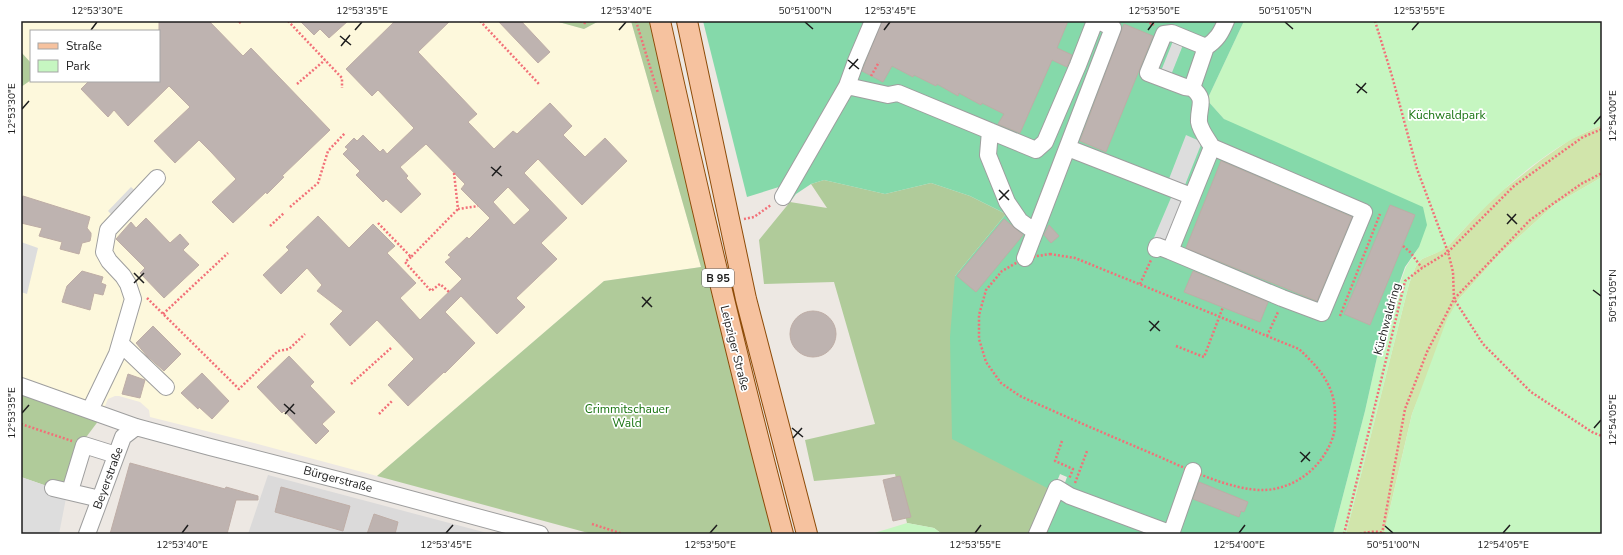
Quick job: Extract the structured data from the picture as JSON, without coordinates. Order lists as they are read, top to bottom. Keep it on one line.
{"streets":{"main road":["B 95","Leipziger Straße"],"street":["Beyerstraße","Bürgerstraße"],"path":["Küchwaldring"]},"crossings":[["Beyerstraße","Bürgerstraße"]],"parks":["Küchwaldpark","Crimmitschauer Wald"],"legend":["Straße","Park"],"coordinates":["12°53'30\"E","12°53'35\"E","12°53'40\"E","50°51'00\"N","12°53'45\"E","12°53'50\"E","50°51'05\"N","12°53'55\"E","12°54'00\"E","12°54'05\"E"]}
